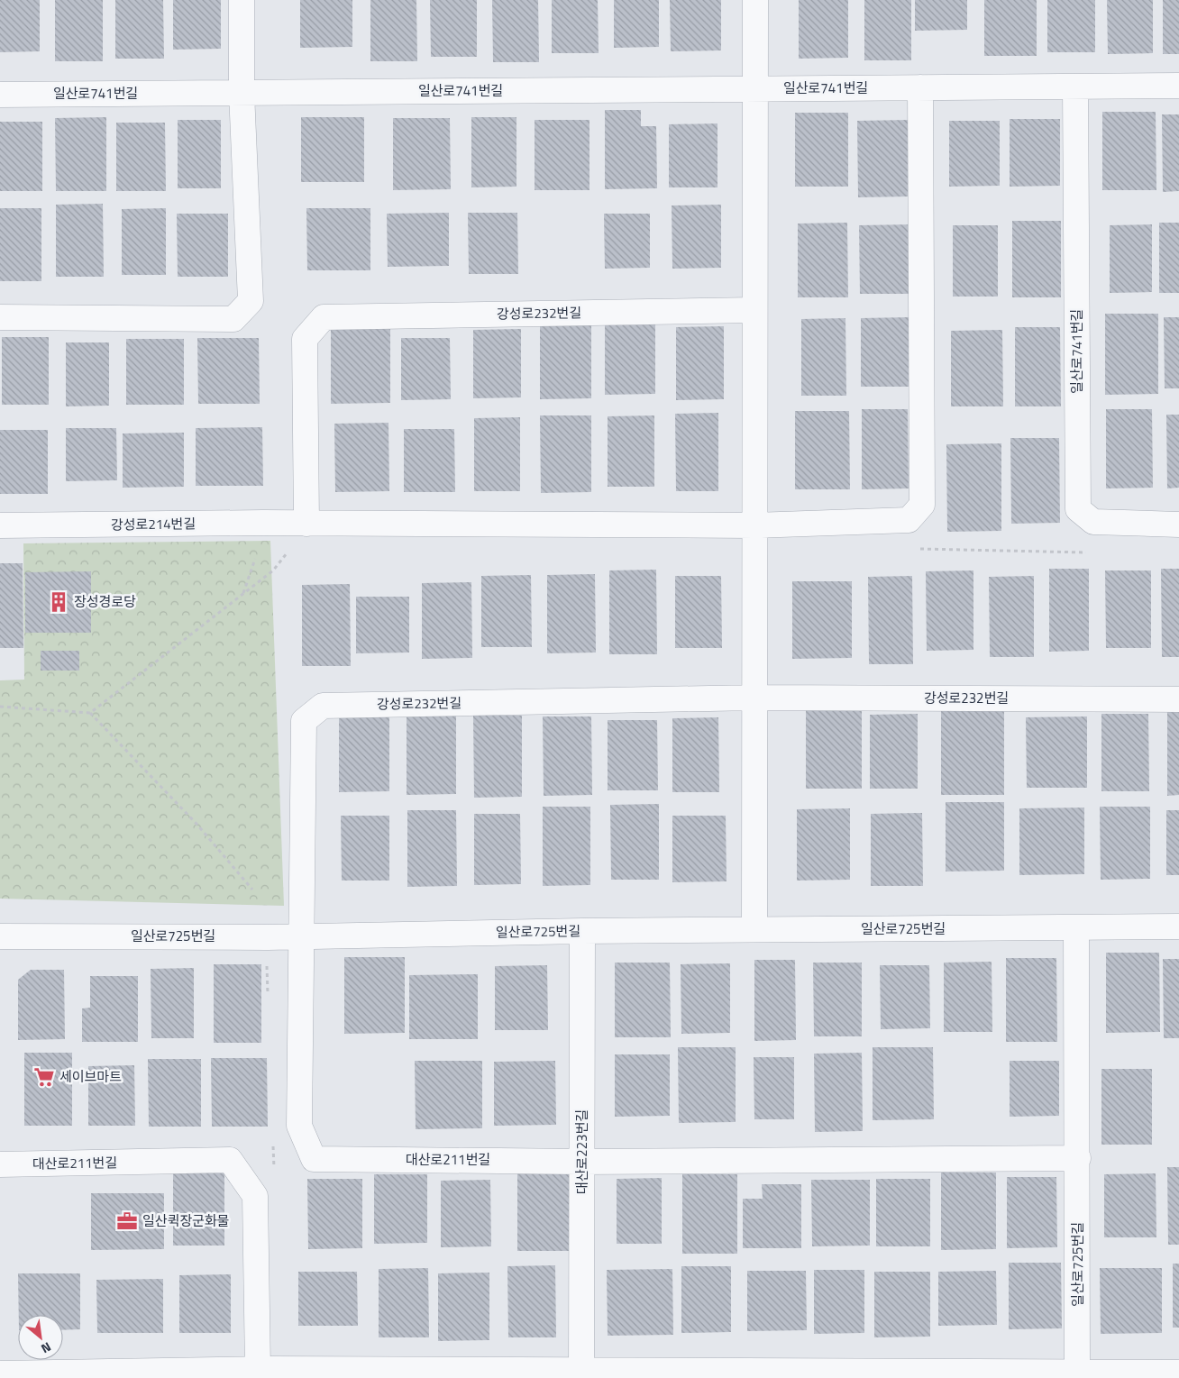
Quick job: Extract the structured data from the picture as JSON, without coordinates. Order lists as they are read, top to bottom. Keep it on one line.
{"streets":{"street":["일산로741번길","강성로232번길","강성로214번길","일산로725번길","대산로223번길","대산로211번길"]},"crossings":[["강성로232번길","강성로214번길"],["강성로232번길","일산로725번길"],["강성로232번길","대산로211번길"],["일산로725번길","대산로223번길"],["대산로223번길","대산로211번길"]],"places":{"building":["장성경로당"],"supermarket":["세이브마트"],"office":["일산퀵장군화물"]},"north":"bottom right"}
